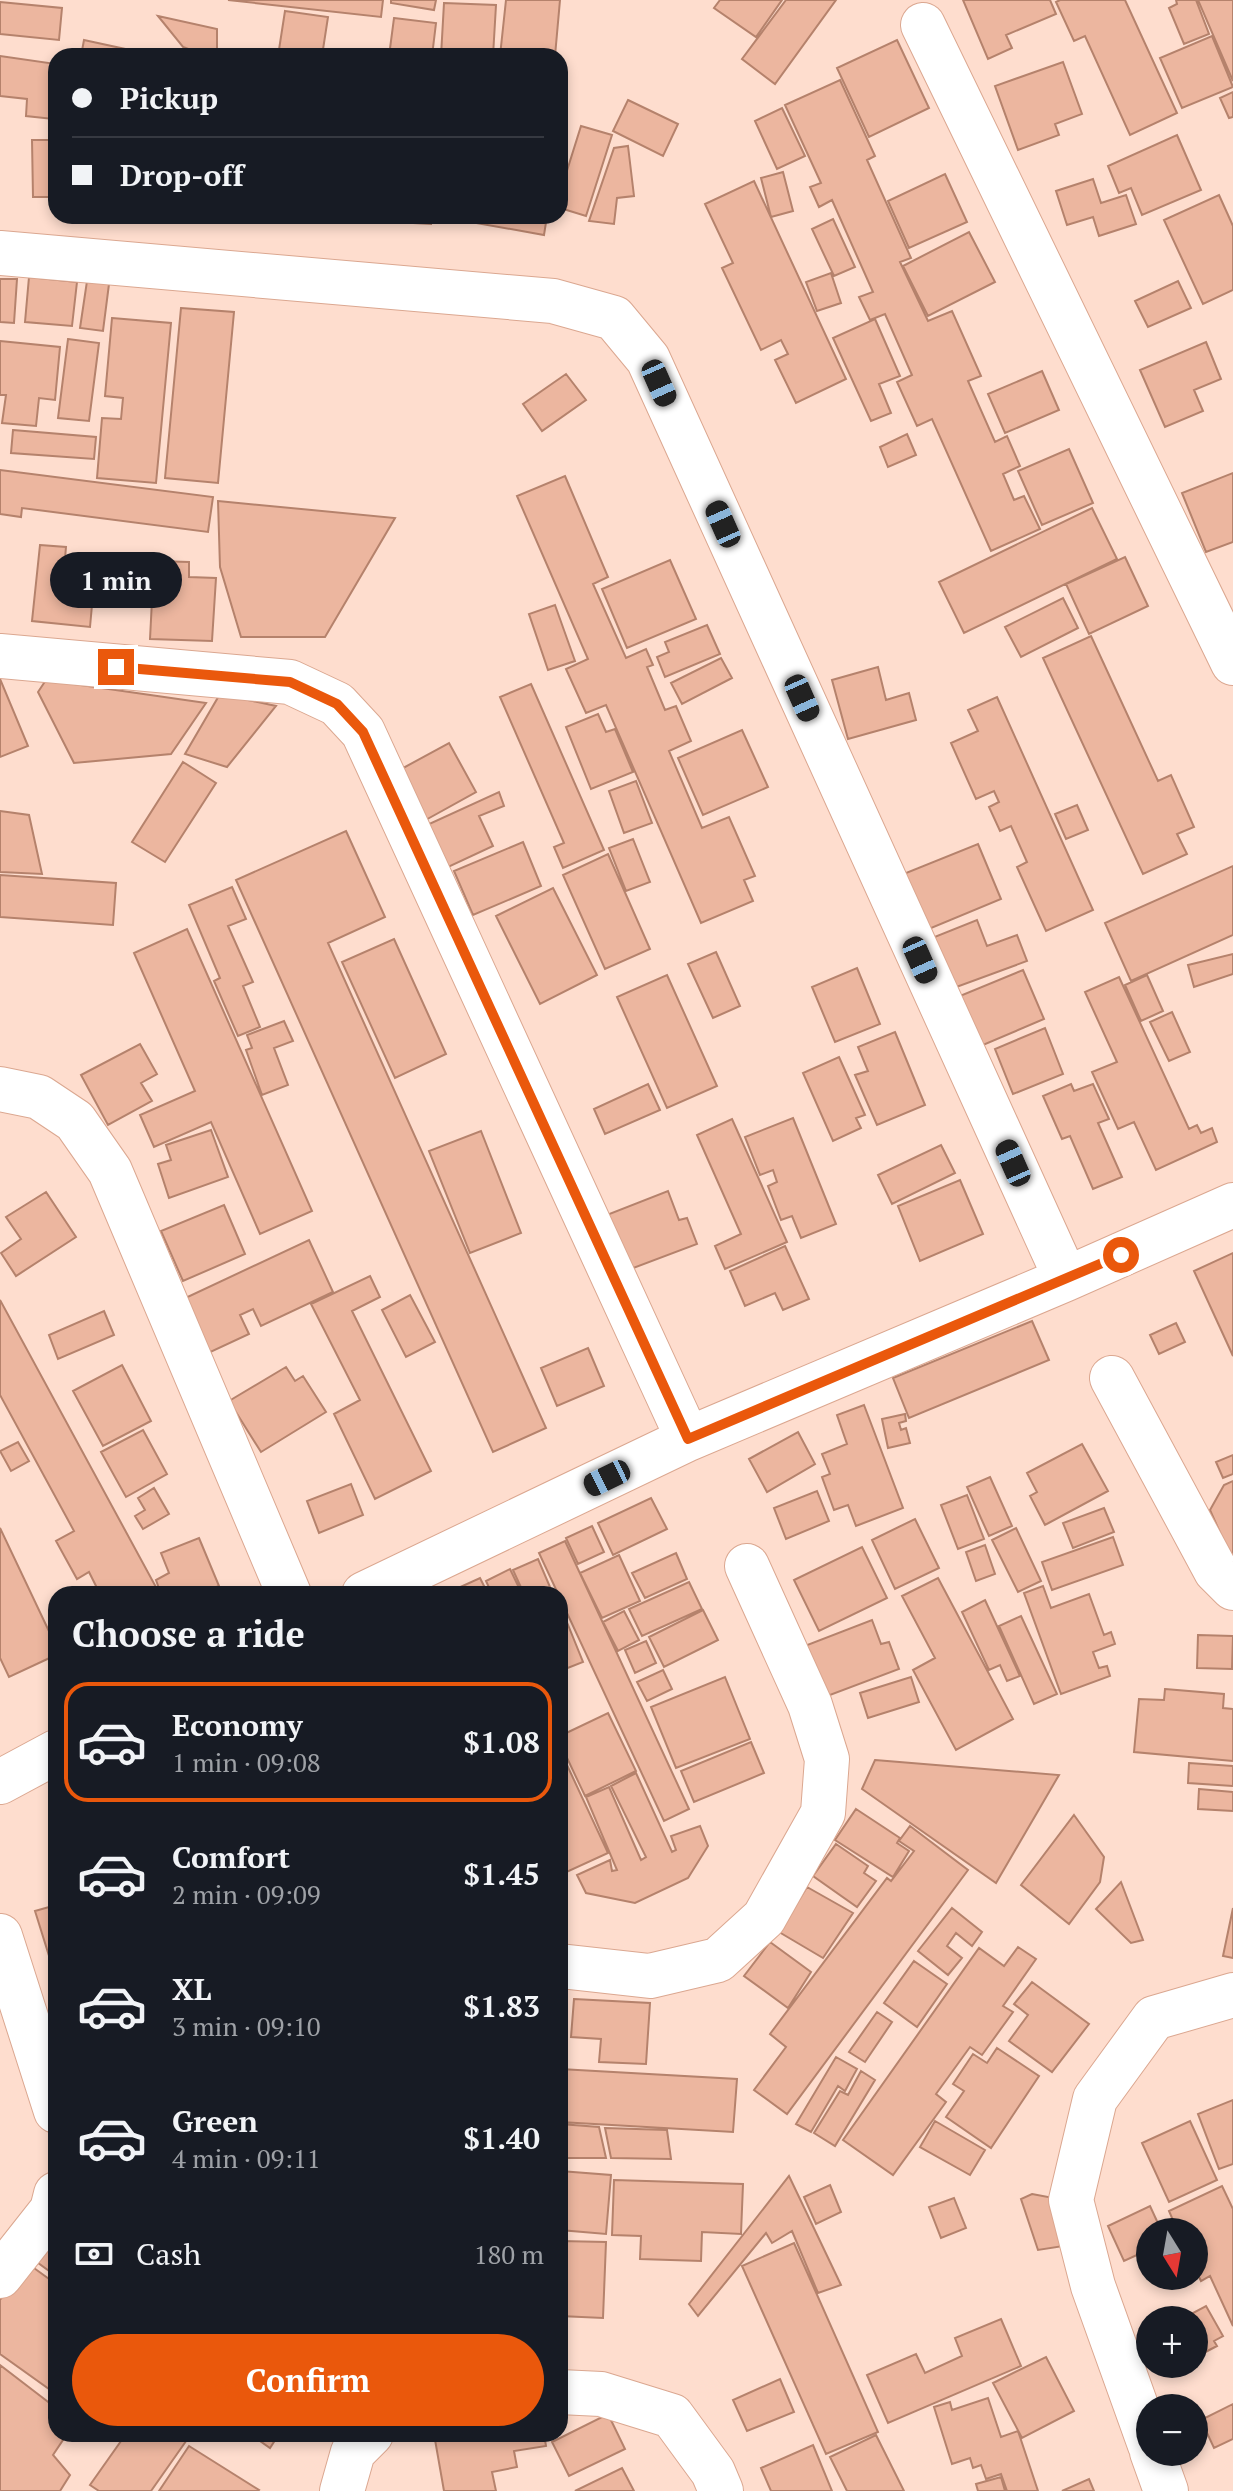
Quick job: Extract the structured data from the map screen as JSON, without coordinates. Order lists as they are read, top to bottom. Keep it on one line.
{"north":"bottom","page":{"banner":["Pickup","Drop-off"],"bubble":"1 min","heading":"Choose a ride","list":[{"name":"Economy","note":"1 min · 09:08","value":"$1.08"},{"name":"Comfort","note":"2 min · 09:09","value":"$1.45"},{"name":"XL","note":"3 min · 09:10","value":"$1.83"},{"name":"Green","note":"4 min · 09:11","value":"$1.40"}],"pay":["Cash","180 m"],"map_buttons":["+","−"],"buttons":"Confirm"}}
